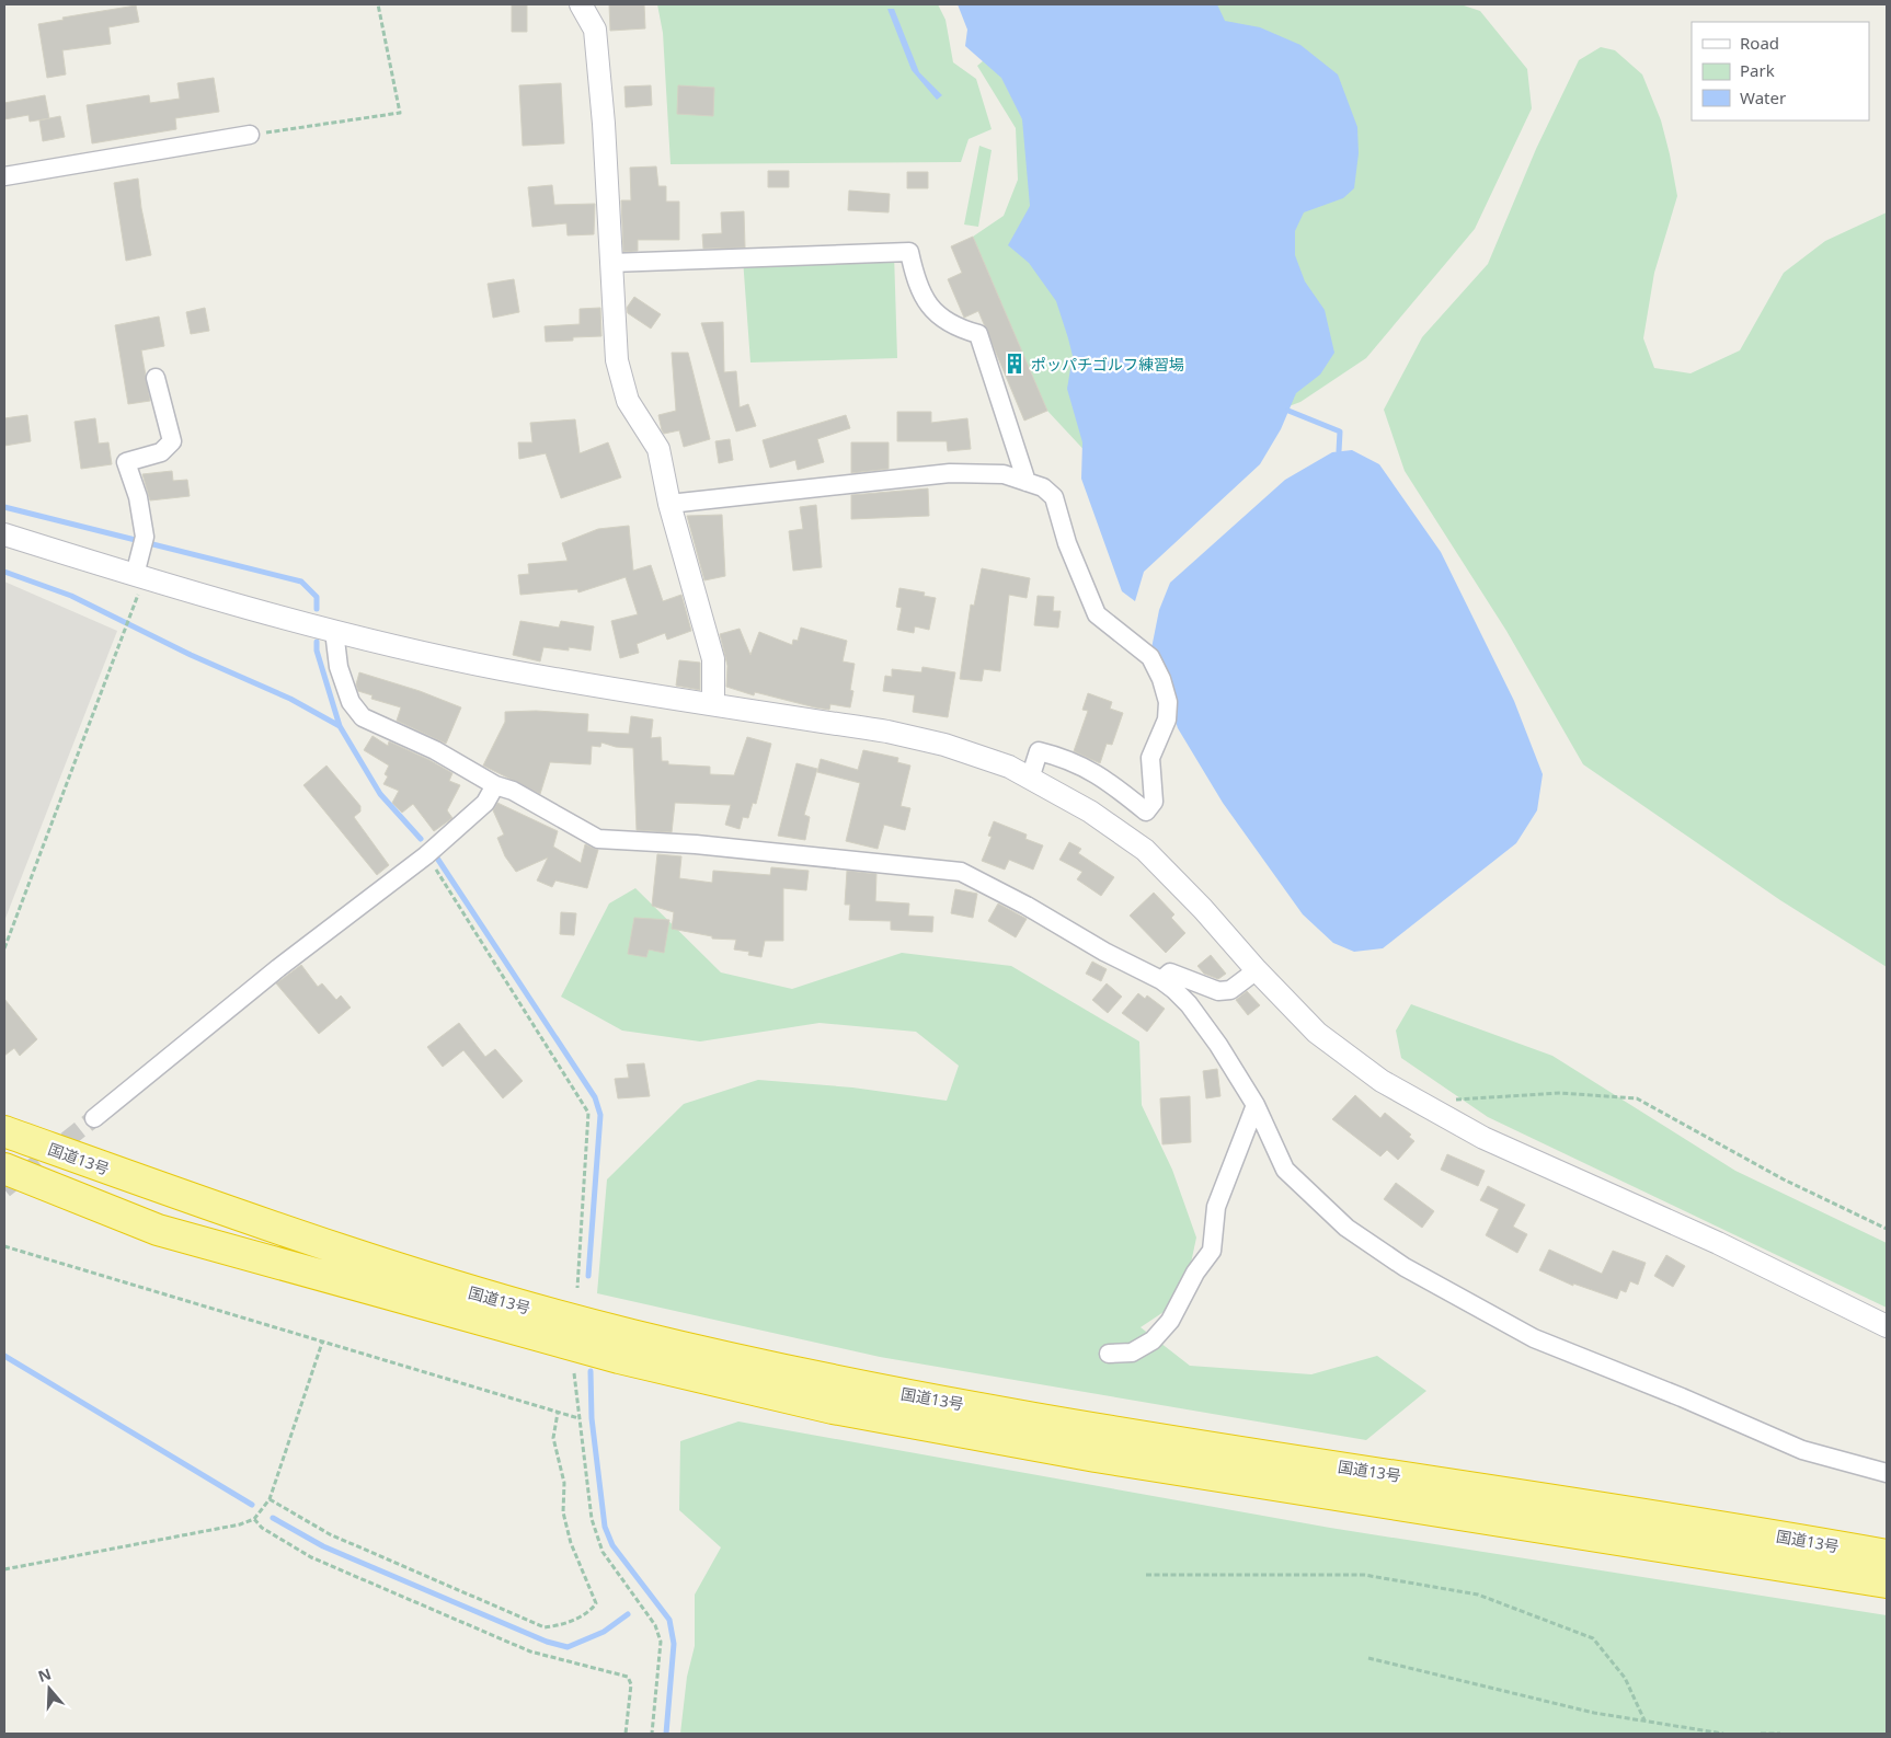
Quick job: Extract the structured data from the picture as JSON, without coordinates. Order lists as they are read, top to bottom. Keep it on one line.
{"streets":{"highway":["国道13号"]},"places":{"building":["ポッパチゴルフ練習場"]},"legend":["Road","Park","Water"],"north":"top"}
